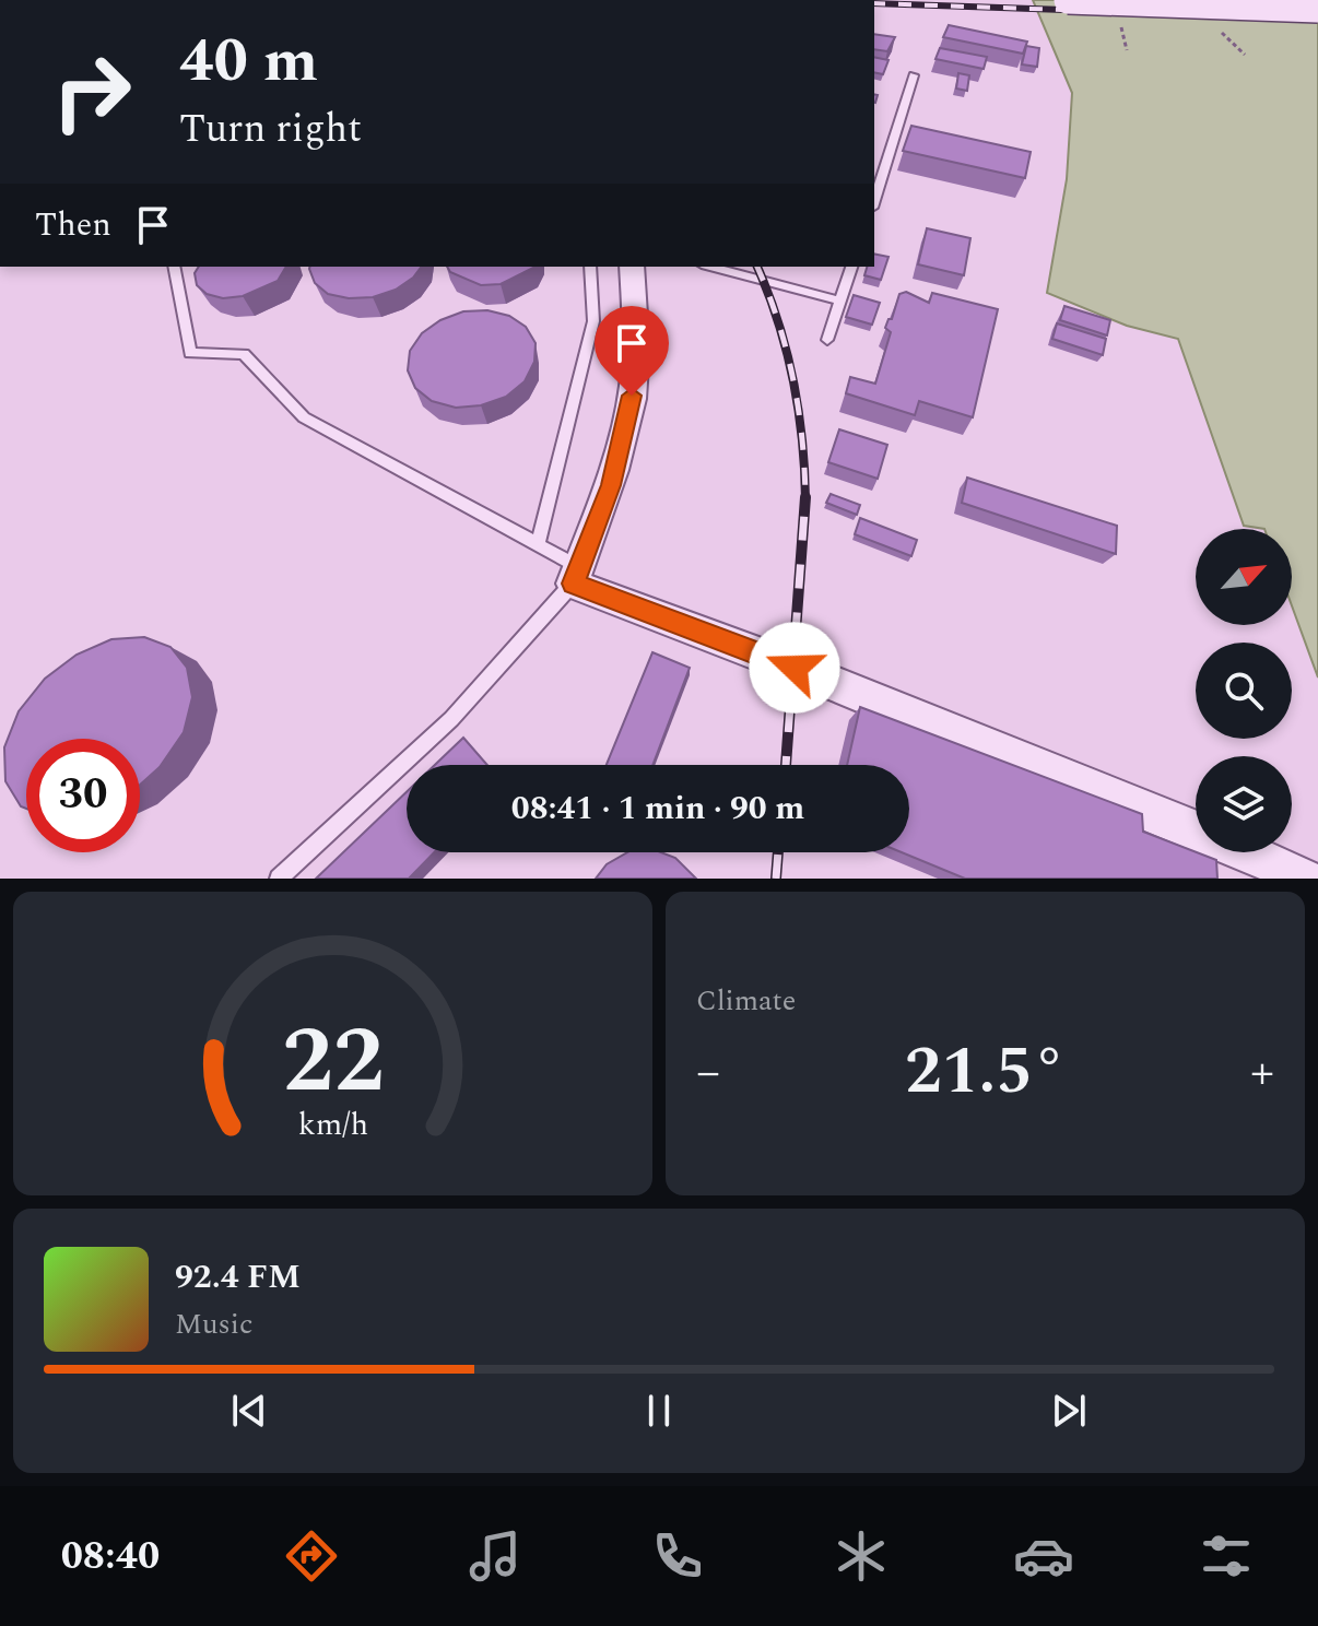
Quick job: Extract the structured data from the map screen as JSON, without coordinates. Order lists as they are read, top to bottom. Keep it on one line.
{"north":"top right","page":{"turn":["40 m","Turn right"],"then":"Then","limit":"30","trip":"08:41 · 1 min · 90 m","tile":"Climate","heat":["−","21.5°","+"],"song":["92.4 FM","Music"],"tabs":"08:40","gauge":["22","km/h"]}}
